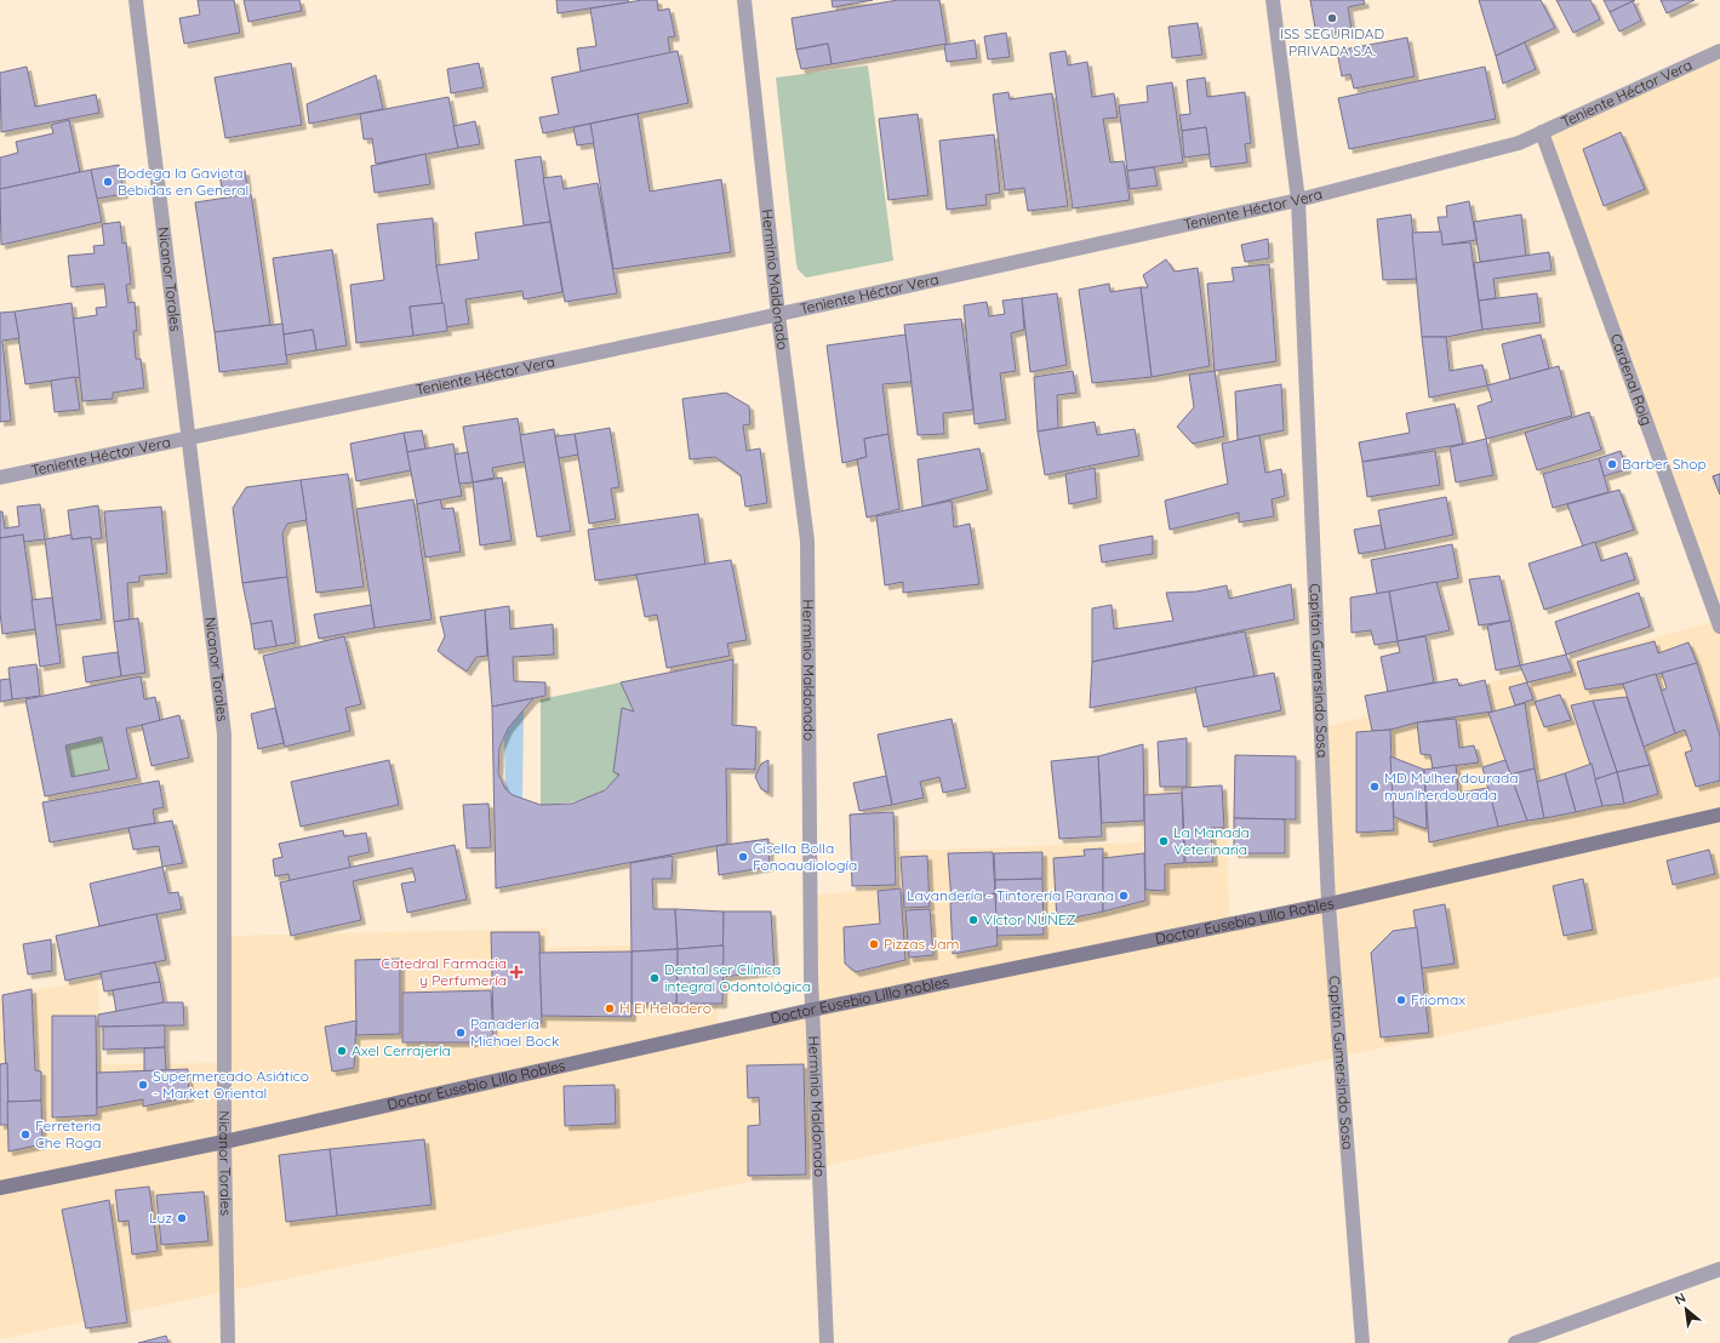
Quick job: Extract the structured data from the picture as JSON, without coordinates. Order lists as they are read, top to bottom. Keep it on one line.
{"streets":{"main road":["Doctor Eusebio Lillo Robles"],"street":["Teniente Héctor Vera","Herminio Maldonado","Nicanor Torales","Cardenal Roig","Capitán Gumersindo Sosa"]},"crossings":[["Teniente Héctor Vera","Herminio Maldonado"],["Teniente Héctor Vera","Nicanor Torales"],["Teniente Héctor Vera","Cardenal Roig"],["Teniente Héctor Vera","Capitán Gumersindo Sosa"],["Herminio Maldonado","Doctor Eusebio Lillo Robles"],["Nicanor Torales","Doctor Eusebio Lillo Robles"],["Capitán Gumersindo Sosa","Doctor Eusebio Lillo Robles"]],"places":{"other":["ISS SEGURIDAD PRIVADA S.A.","Bodega la Gaviota Bebidas en General","Barber Shop","MD Mulher dourada munlherdourada","La Manada Veterinaria","Gisella Bolla Fonoaudiología","Lavandería - Tintorería Parana","Víctor NÚÑEZ","Pizzas Jam","Dental ser Clínica integral Odontológica","Friomax","H El Heladero","Panadería Michael Bock","Axel Cerrajería","Supermercado Asiático - Market Oriental","Ferreteria Che Roga","Luz"],"health":["Catedral Farmacia y Perfumería"]},"north":"top left"}
